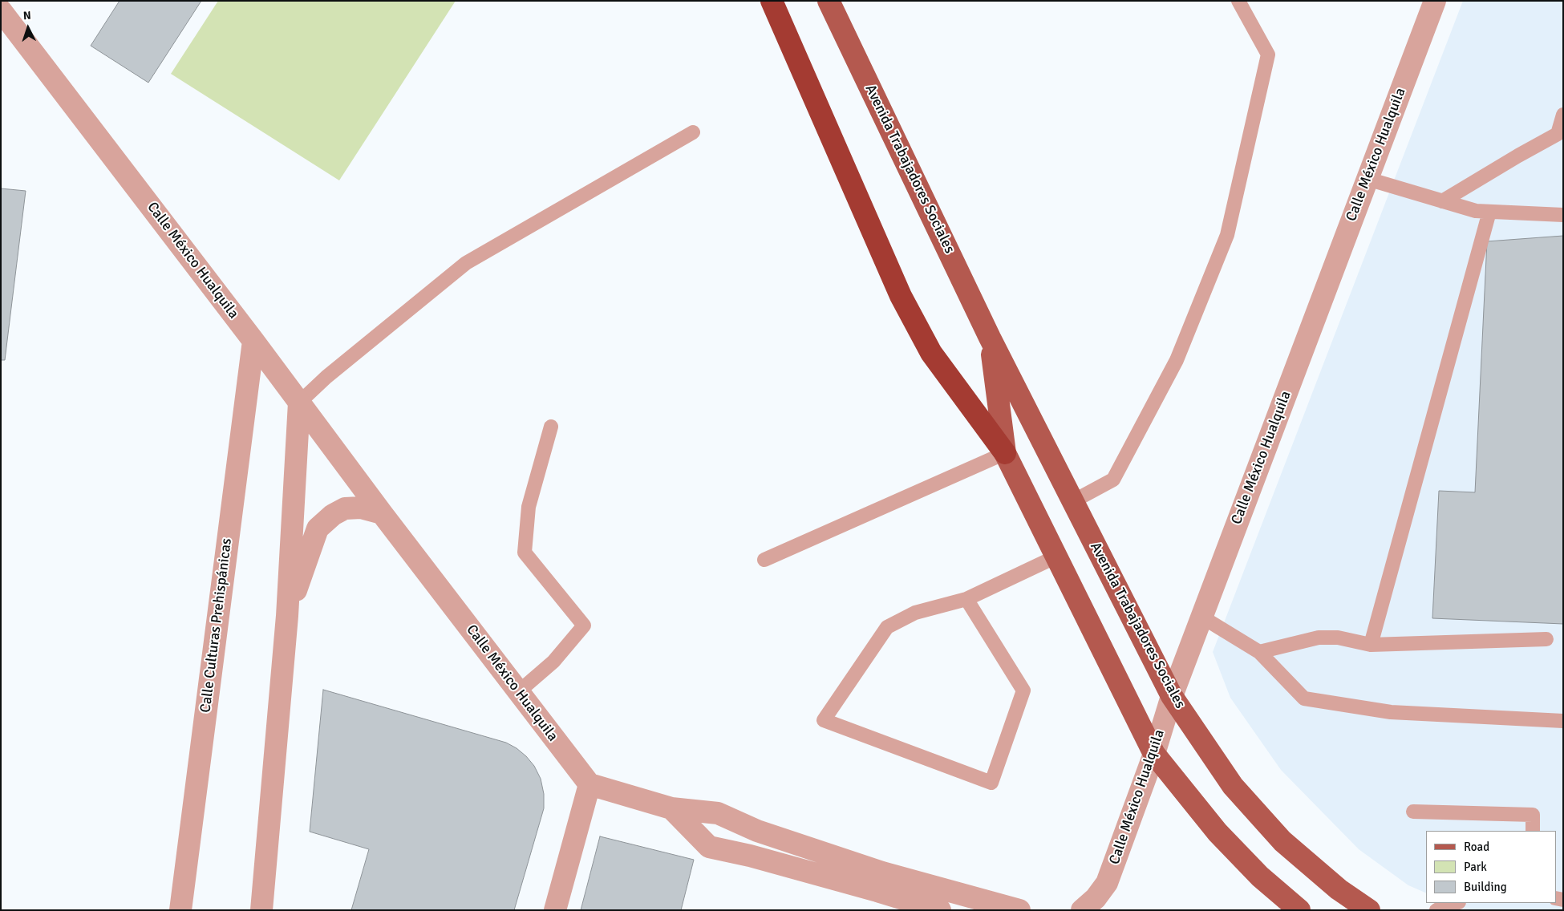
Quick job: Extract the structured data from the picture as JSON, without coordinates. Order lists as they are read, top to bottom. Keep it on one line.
{"streets":{"main road":["Avenida Trabajadores Sociales"],"street":["Calle México Hualquila","Calle Culturas Prehispánicas"]},"crossings":[["Calle México Hualquila","Avenida Trabajadores Sociales"],["Calle México Hualquila","Calle Culturas Prehispánicas"]],"legend":["Road","Park","Building"],"north":"top"}
